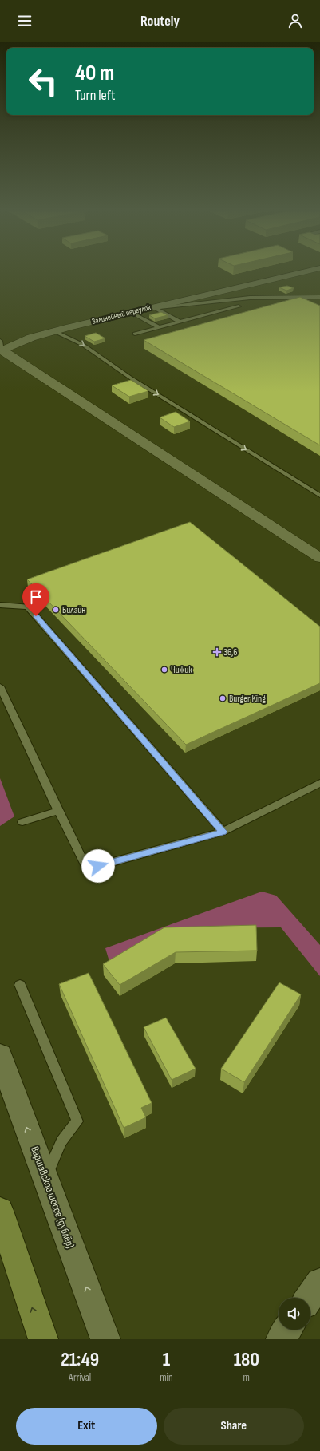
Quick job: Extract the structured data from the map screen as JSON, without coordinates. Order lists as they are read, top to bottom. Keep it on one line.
{"streets":{"main road":["Варшавское шоссе (дублёр)"],"street":["Залинейный переулок"]},"places":{"other":["Билайн","Чижик","Burger King"],"health":["36,6"]},"page":{"header":"Routely","turn":["40 m","Turn left"],"eta":["21:49","Arrival","1","min","180","m"],"buttons":["Exit","Share"]}}
